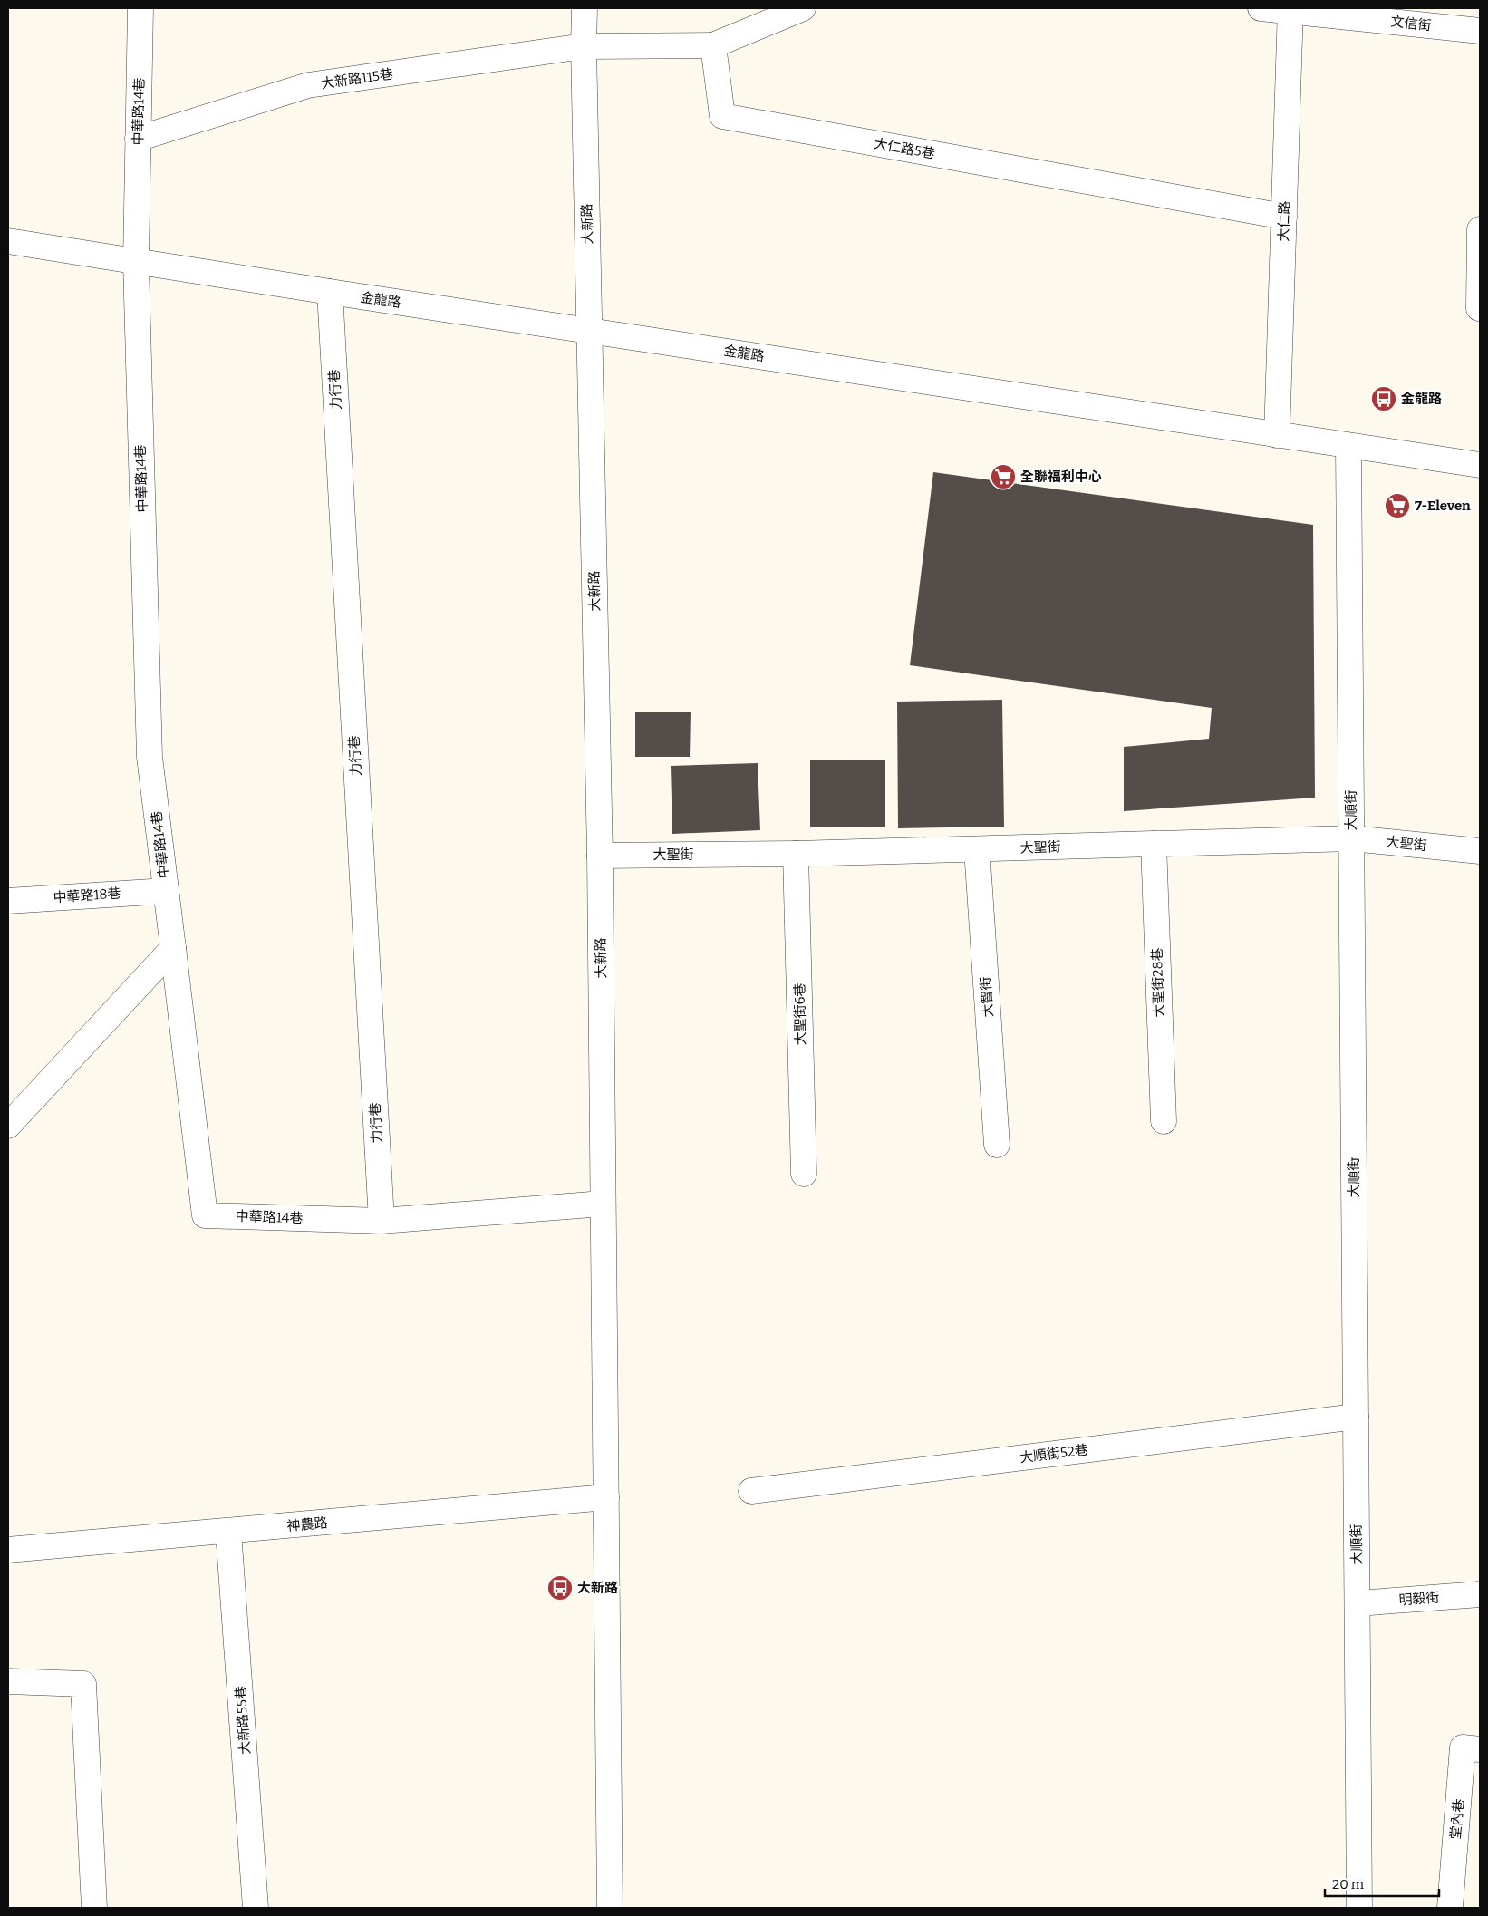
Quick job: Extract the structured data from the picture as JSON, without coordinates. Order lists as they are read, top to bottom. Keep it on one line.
{"streets":{"street":["文信街","大新路115巷","中華路14巷","大仁路5巷","大仁路","大新路","金龍路","力行巷","大順街","大聖街","中華路18巷","大聖街28巷","大智街","大聖街6巷","大順街52巷","神農路","明毅街","大新路55巷","堂內巷"]},"crossings":[["文信街","大仁路"],["大新路115巷","中華路14巷"],["大新路115巷","大新路"],["中華路14巷","大新路"],["中華路14巷","金龍路"],["中華路14巷","力行巷"],["中華路14巷","中華路18巷"],["大仁路5巷","大仁路"],["大仁路","金龍路"],["大新路","金龍路"],["大新路","大聖街"],["大新路","神農路"],["金龍路","力行巷"],["金龍路","大順街"],["大順街","大聖街"],["大順街","大順街52巷"],["大順街","明毅街"],["大聖街","大聖街28巷"],["大聖街","大智街"],["大聖街","大聖街6巷"],["神農路","大新路55巷"]],"places":{"bus stop":["金龍路","大新路"],"supermarket":["全聯福利中心","7-Eleven"]},"scale_bar":"20 m"}
